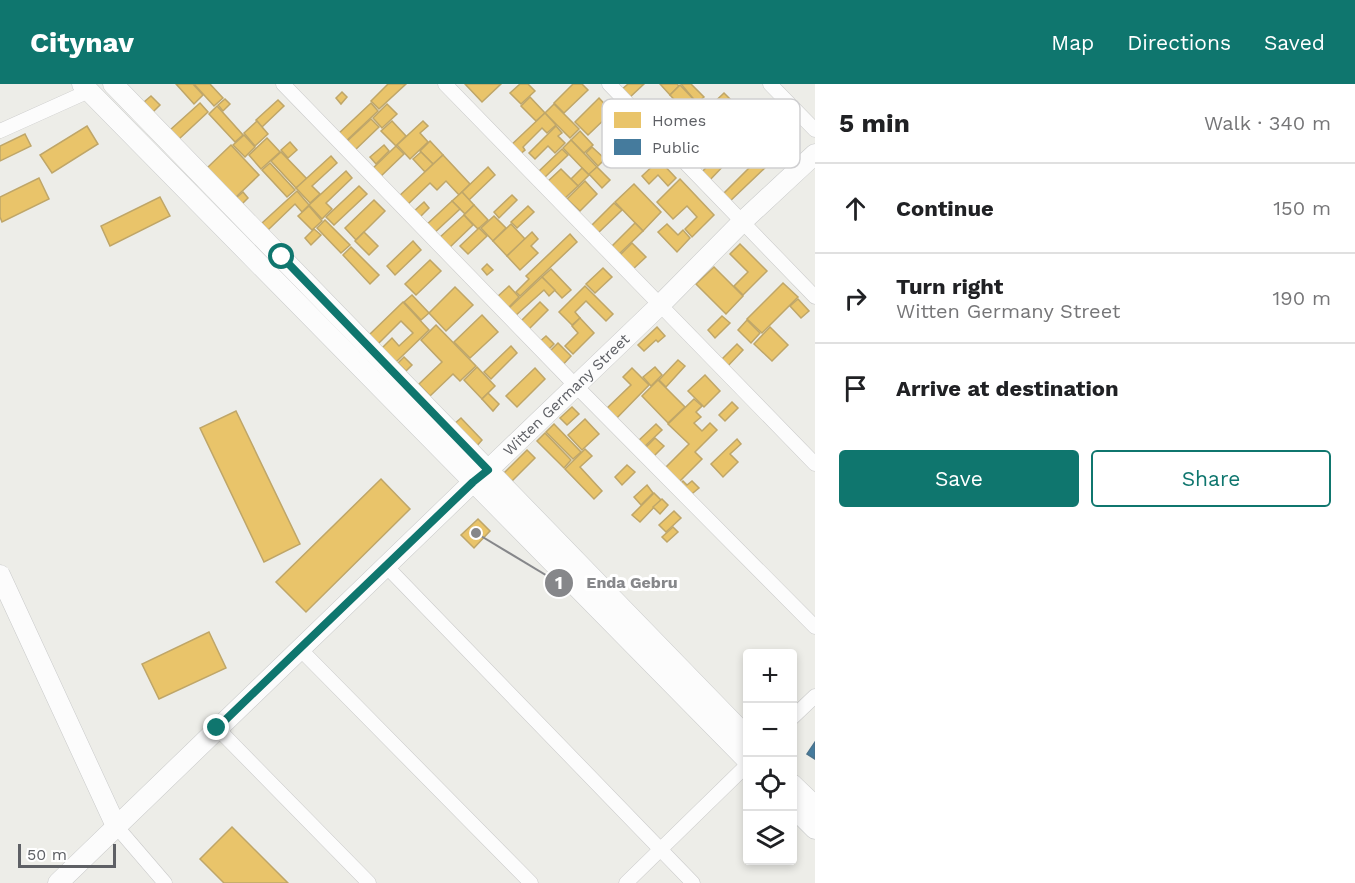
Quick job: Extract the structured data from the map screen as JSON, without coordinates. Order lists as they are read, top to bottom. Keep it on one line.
{"streets":{"street":["Witten Germany Street"]},"places":["Enda Gebru"],"legend":["Homes","Public"],"scale_bar":"50 m","page":{"header":"Citynav","nav":["Map","Directions","Saved"],"heading":["5 min","Walk · 340 m"],"list":[["Continue","150 m"],["Turn right","Witten Germany Street","190 m"],"Arrive at destination"],"buttons":["Save","Share"],"map_buttons":["+","−"],"scale":"50 m"}}
